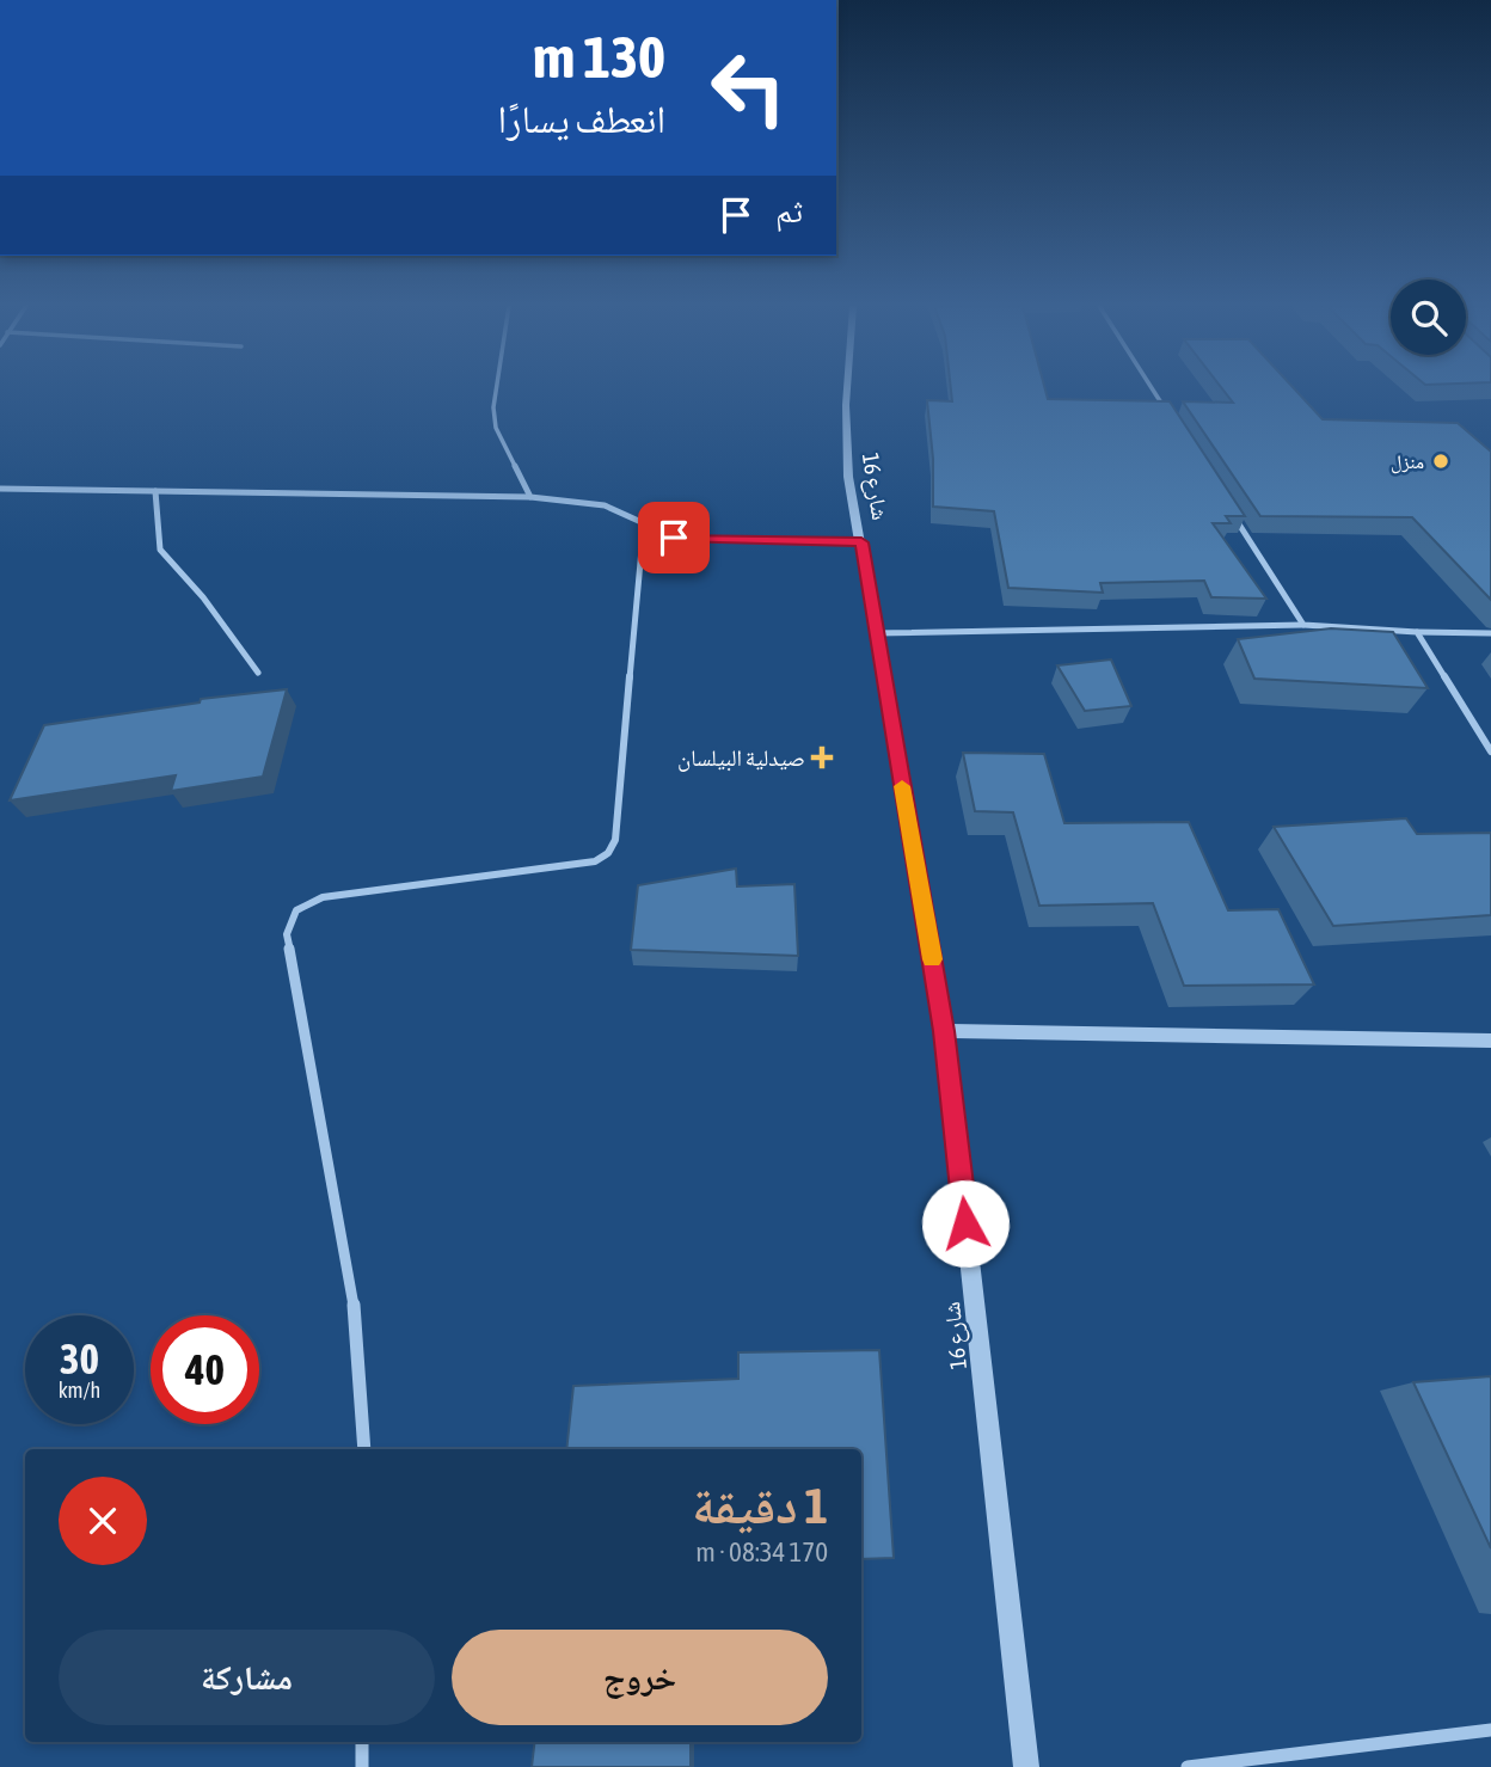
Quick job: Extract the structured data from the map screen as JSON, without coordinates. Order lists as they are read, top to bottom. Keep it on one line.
{"streets":{"street":["شارع 16"]},"places":{"other":["منزل"],"health":["صيدلية البيلسان"]},"page":{"turn":["130 m","انعطف يسارًا"],"then":"ثم","speed":"30 km/h","limit":"40","heading":["1 دقيقة","170 m · 08:34"],"buttons":["خروج","مشاركة"]}}
